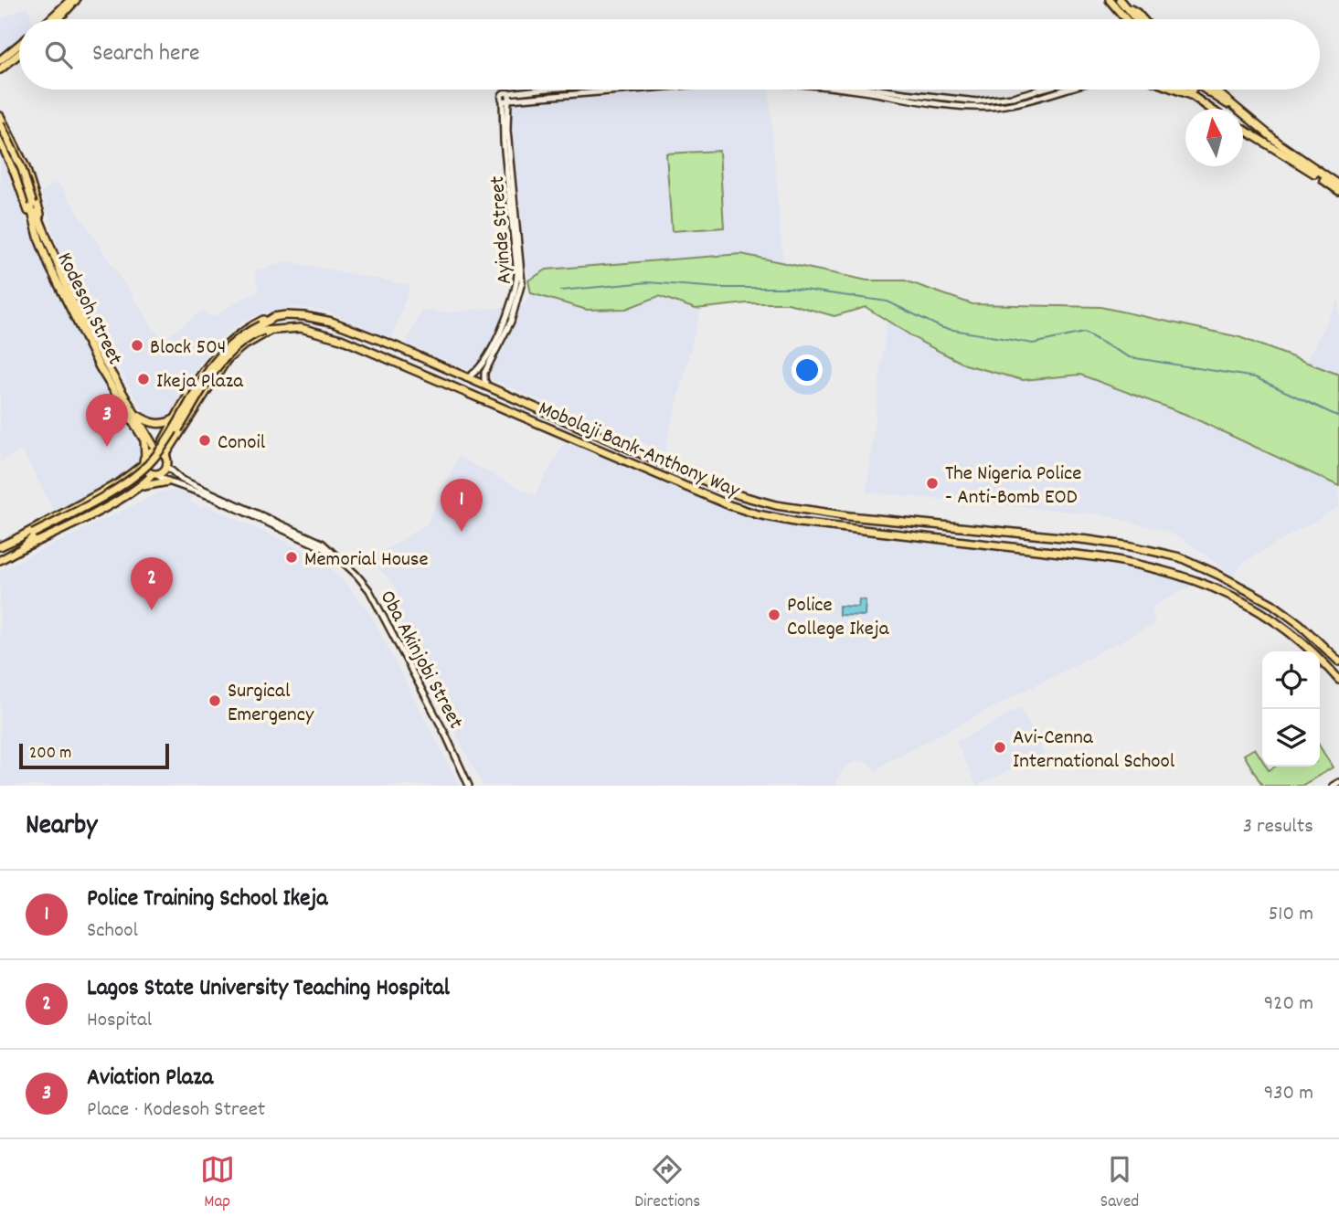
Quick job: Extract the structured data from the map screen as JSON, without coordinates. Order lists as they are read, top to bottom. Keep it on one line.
{"streets":{"main road":["Kodesoh Street","Mobolaji Bank-Anthony Way"],"street":["Ayinde Street","Oba Akinjobi Street"]},"crossings":[["Ayinde Street","Mobolaji Bank-Anthony Way"],["Kodesoh Street","Oba Akinjobi Street"]],"places":["Block 504","Ikeja Plaza","Conoil","The Nigeria Police - Anti-Bomb EOD","Memorial House","Police College Ikeja","Surgical Emergency","Avi-Cenna International School"],"scale_bar":"200 m","north":"top","page":{"search":"Search here","pins":["3","1","2"],"scale":"200 m","heading":["Nearby","3 results"],"list":[{"mark":"1","name":"Police Training School Ikeja","note":"School","value":"510 m"},{"mark":"2","name":"Lagos State University Teaching Hospital","note":"Hospital","value":"920 m"},{"mark":"3","name":"Aviation Plaza","note":"Place · Kodesoh Street","value":"930 m"}],"nav":["Map","Directions","Saved"]}}
